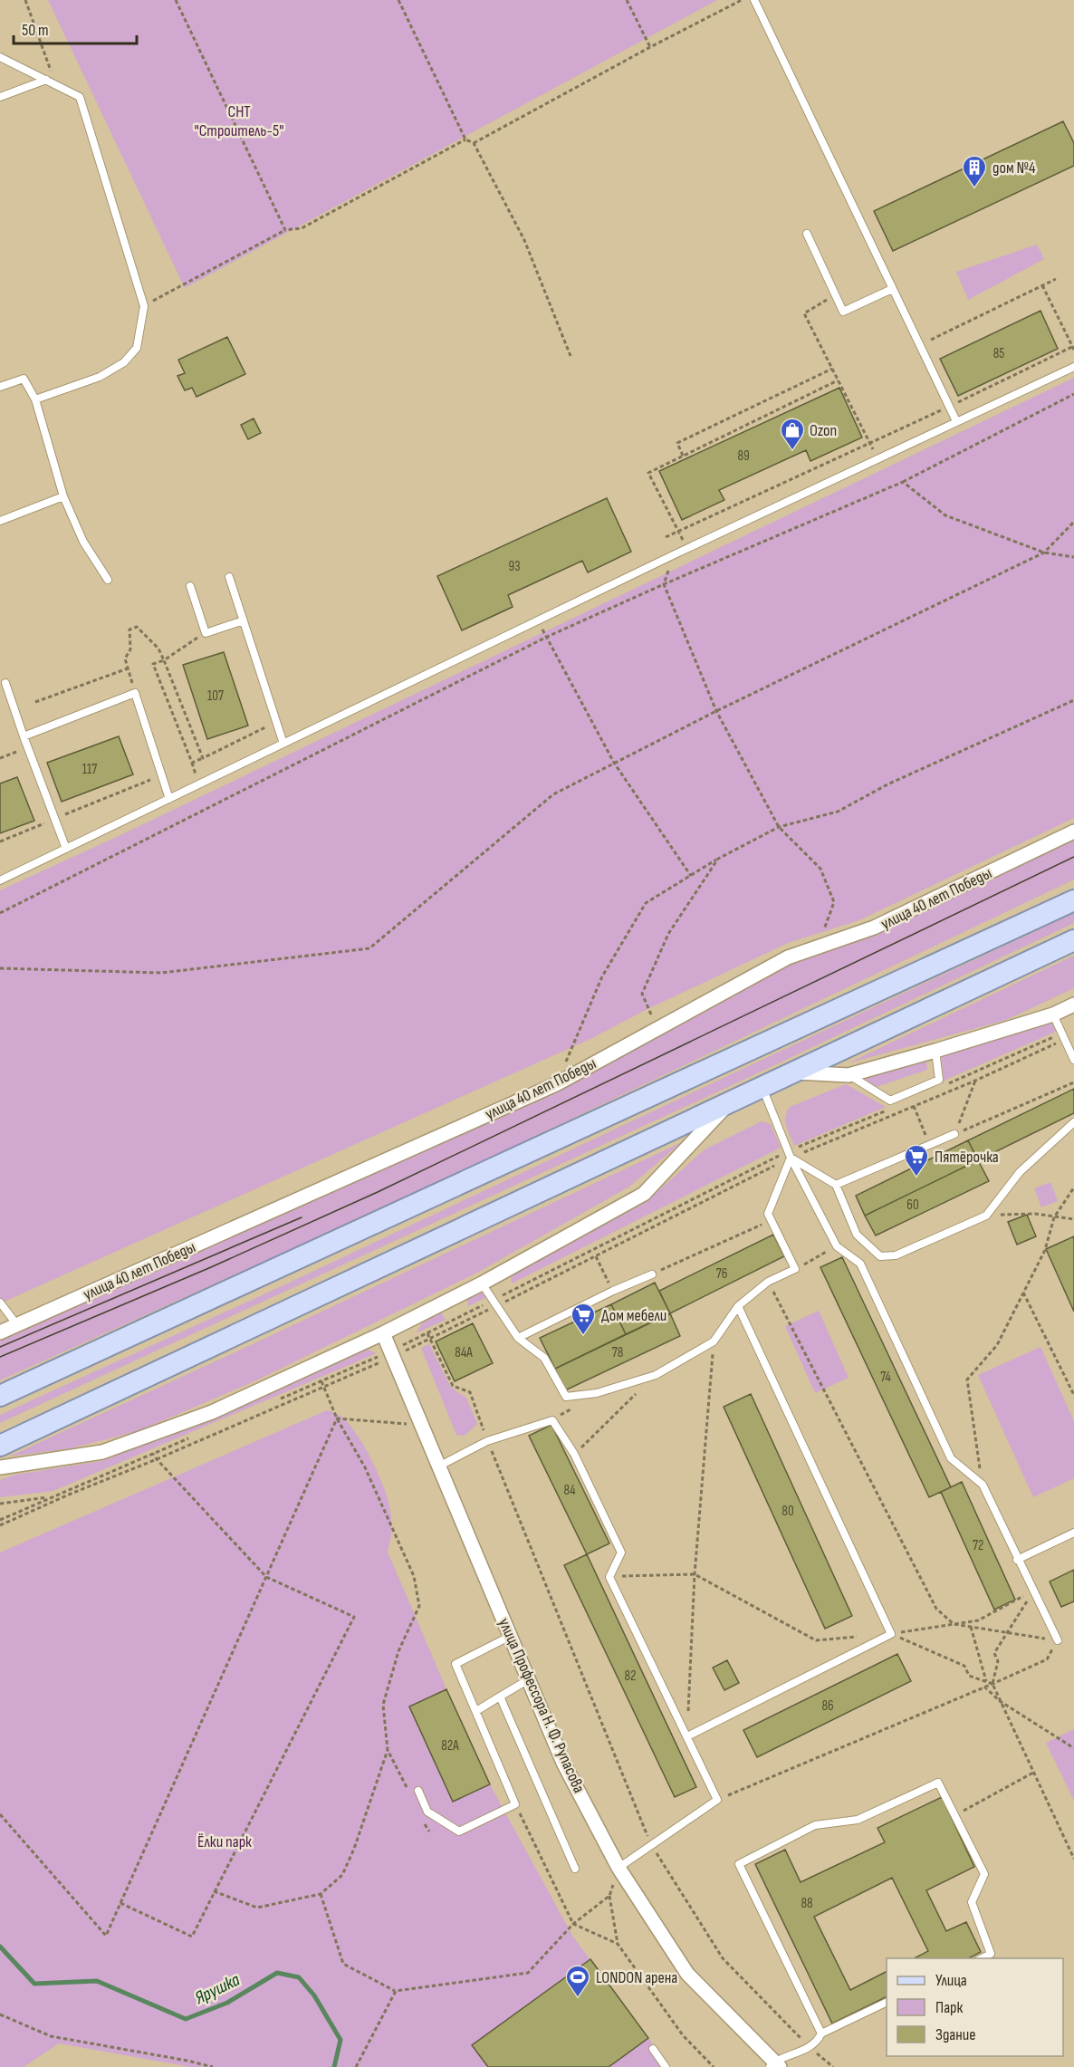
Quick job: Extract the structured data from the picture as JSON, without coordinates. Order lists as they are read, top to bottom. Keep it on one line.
{"streets":{"street":["улица 40 лет Победы","улица Профессора Н. Ф. Рупасова"]},"water":["Ярушка"],"parks":["СНТ \"Строитель-5\"","Ёлки парк"],"places":{"building":["дом №4"],"shop":["Ozon"],"supermarket":["Пятёрочка","Дом мебели"],"sports":["LONDON арена"]},"house_numbers":["85","89","93","107","117","60","76","84А","78","74","84","80","72","82","86","82А","88"],"legend":["Улица","Парк","Здание"],"scale_bar":"50 m"}
